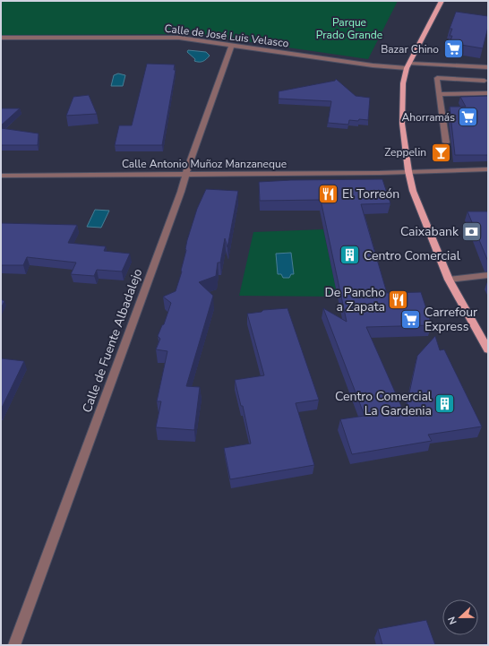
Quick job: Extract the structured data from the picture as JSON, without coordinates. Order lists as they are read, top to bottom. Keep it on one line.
{"streets":{"street":["Calle de José Luis Velasco","Calle Antonio Muñoz Manzaneque","Calle de Fuente Albadalejo"]},"crossings":[["Calle de José Luis Velasco","Calle de Fuente Albadalejo"],["Calle Antonio Muñoz Manzaneque","Calle de Fuente Albadalejo"]],"parks":["Parque Prado Grande"],"places":{"supermarket":["Bazar Chino","Ahorramás","Carrefour Express"],"bar":["Zeppelin"],"restaurant":["El Torreón","De Pancho a Zapata"],"bank":["Caixabank"],"building":["Centro Comercial","Centro Comercial La Gardenia"]},"north":"left"}
